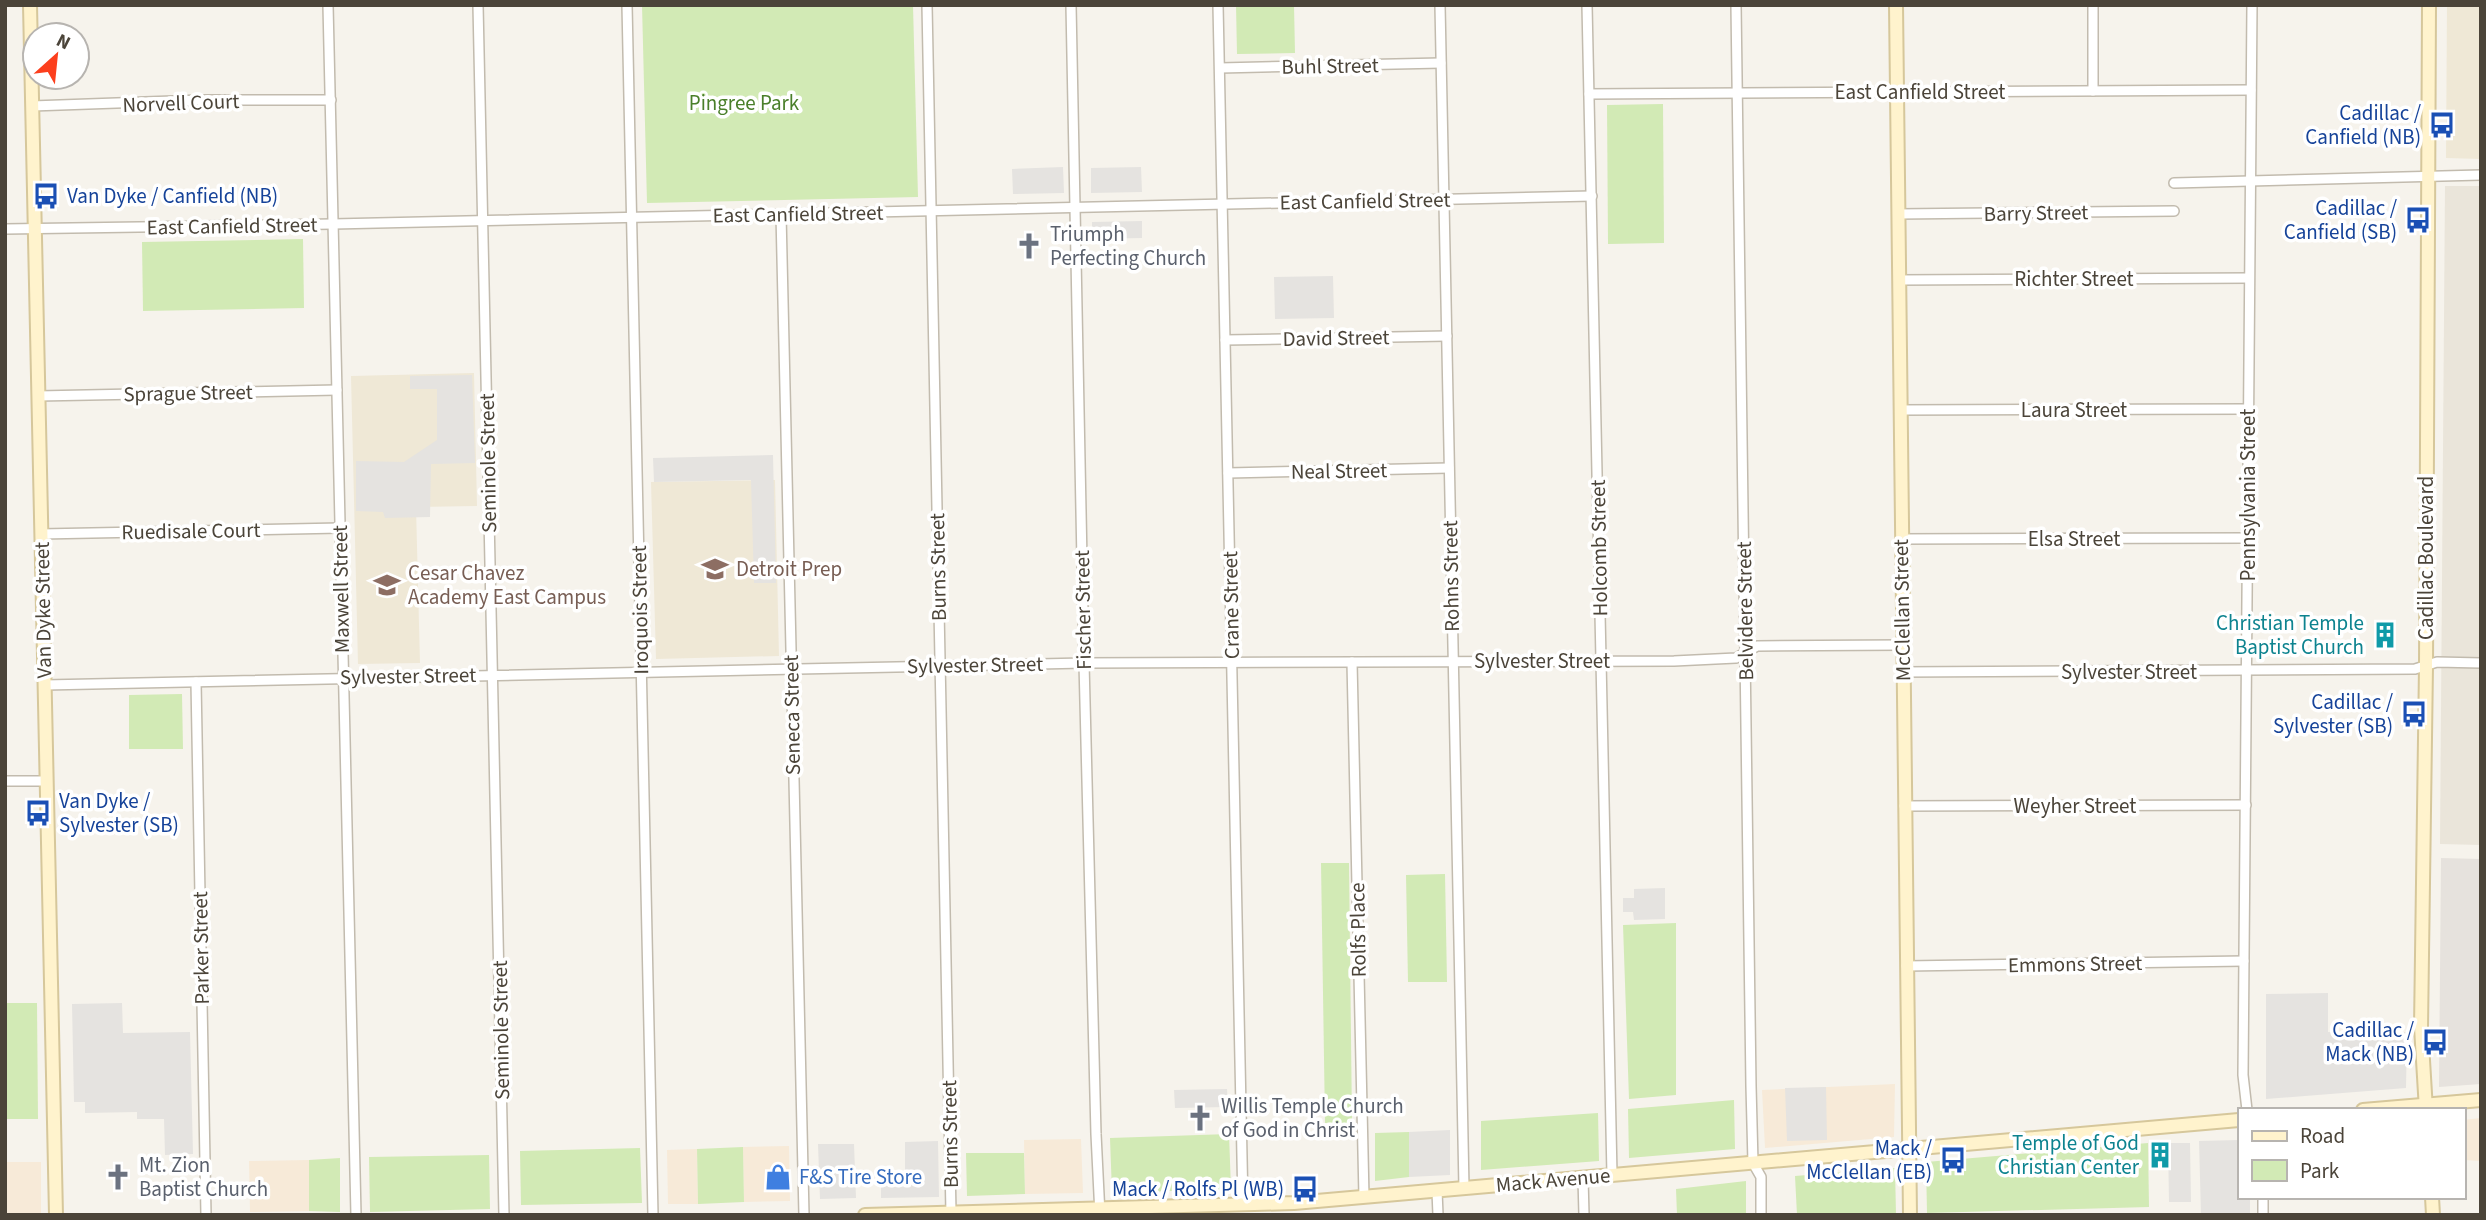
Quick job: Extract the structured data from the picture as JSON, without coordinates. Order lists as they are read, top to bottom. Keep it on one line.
{"streets":{"main road":["Cadillac Boulevard","Van Dyke Street","McClellan Street","Mack Avenue"],"street":["Buhl Street","East Canfield Street","Norvell Court","Barry Street","Richter Street","David Street","Sprague Street","Laura Street","Seminole Street","Neal Street","Pennsylvania Street","Ruedisale Court","Elsa Street","Holcomb Street","Burns Street","Rohns Street","Maxwell Street","Crane Street","Iroquois Street","Fischer Street","Belvidere Street","Sylvester Street","Seneca Street","Weyher Street","Rolfs Place","Parker Street","Emmons Street"]},"crossings":[["Buhl Street","Rohns Street"],["Buhl Street","Crane Street"],["East Canfield Street","Seminole Street"],["East Canfield Street","Pennsylvania Street"],["East Canfield Street","Holcomb Street"],["East Canfield Street","Burns Street"],["East Canfield Street","Rohns Street"],["East Canfield Street","Maxwell Street"],["East Canfield Street","Crane Street"],["East Canfield Street","Van Dyke Street"],["East Canfield Street","Iroquois Street"],["East Canfield Street","Fischer Street"],["East Canfield Street","McClellan Street"],["East Canfield Street","Belvidere Street"],["East Canfield Street","Seneca Street"],["Norvell Court","Maxwell Street"],["Norvell Court","Van Dyke Street"],["Barry Street","McClellan Street"],["Richter Street","Pennsylvania Street"],["Richter Street","McClellan Street"],["David Street","Rohns Street"],["David Street","Crane Street"],["Sprague Street","Maxwell Street"],["Sprague Street","Van Dyke Street"],["Laura Street","Pennsylvania Street"],["Laura Street","McClellan Street"],["Seminole Street","Sylvester Street"],["Neal Street","Rohns Street"],["Neal Street","Crane Street"],["Pennsylvania Street","Elsa Street"],["Pennsylvania Street","Sylvester Street"],["Pennsylvania Street","Weyher Street"],["Pennsylvania Street","Emmons Street"],["Ruedisale Court","Maxwell Street"],["Ruedisale Court","Van Dyke Street"],["Elsa Street","McClellan Street"],["Holcomb Street","Sylvester Street"],["Holcomb Street","Mack Avenue"],["Cadillac Boulevard","Sylvester Street"],["Burns Street","Sylvester Street"],["Burns Street","Mack Avenue"],["Rohns Street","Sylvester Street"],["Rohns Street","Mack Avenue"],["Maxwell Street","Sylvester Street"],["Crane Street","Sylvester Street"],["Crane Street","Mack Avenue"],["Van Dyke Street","Sylvester Street"],["Iroquois Street","Sylvester Street"],["Fischer Street","Sylvester Street"],["Fischer Street","Mack Avenue"],["McClellan Street","Sylvester Street"],["McClellan Street","Weyher Street"],["McClellan Street","Emmons Street"],["McClellan Street","Mack Avenue"],["Belvidere Street","Sylvester Street"],["Belvidere Street","Mack Avenue"],["Sylvester Street","Seneca Street"],["Sylvester Street","Rolfs Place"],["Sylvester Street","Parker Street"],["Rolfs Place","Mack Avenue"]],"parks":["Pingree Park"],"places":{"bus stop":["Cadillac / Canfield (NB)","Van Dyke / Canfield (NB)","Cadillac / Canfield (SB)","Cadillac / Sylvester (SB)","Van Dyke / Sylvester (SB)","Cadillac / Mack (NB)","Mack / McClellan (EB)","Mack / Rolfs Pl (WB)"],"church":["Triumph Perfecting Church","Willis Temple Church of God in Christ","Mt. Zion Baptist Church"],"school or university":["Detroit Prep","Cesar Chavez Academy East Campus"],"building":["Christian Temple Baptist Church","Temple of God Christian Center"],"shop":["F&S Tire Store"]},"legend":["Road","Park"],"north":"top right"}
